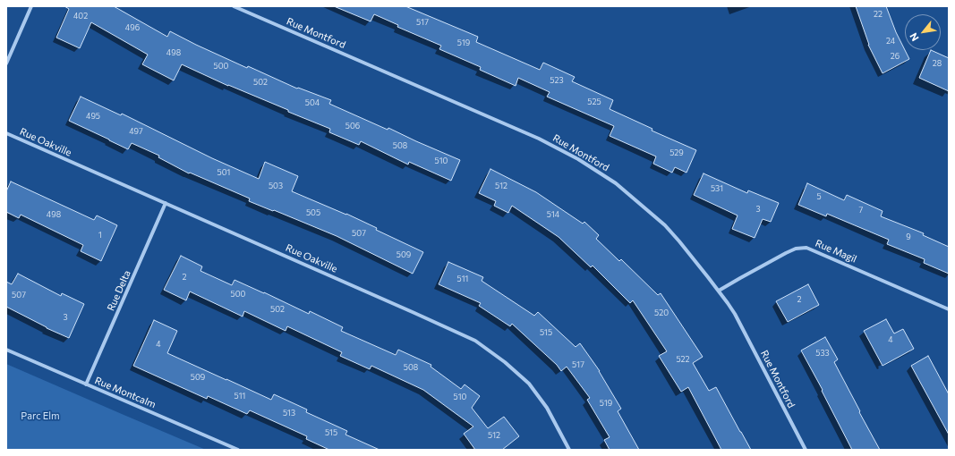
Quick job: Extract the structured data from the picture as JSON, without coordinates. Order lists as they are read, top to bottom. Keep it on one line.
{"streets":{"street":["Rue Montford","Rue Oakville","Rue Magil","Rue Delta","Rue Montcalm"]},"crossings":[["Rue Montford","Rue Magil"],["Rue Oakville","Rue Delta"],["Rue Delta","Rue Montcalm"]],"parks":["Parc Elm"],"house_numbers":["22","402","517","496","24","519","498","26","28","500","523","502","525","504","495","506","497","508","529","510","501","503","512","531","5","3","7","505","498","514","507","1","9","509","2","511","500","507","2","502","520","3","515","4","4","533","522","517","508","509","511","510","519","513","515","512"],"north":"bottom left"}
